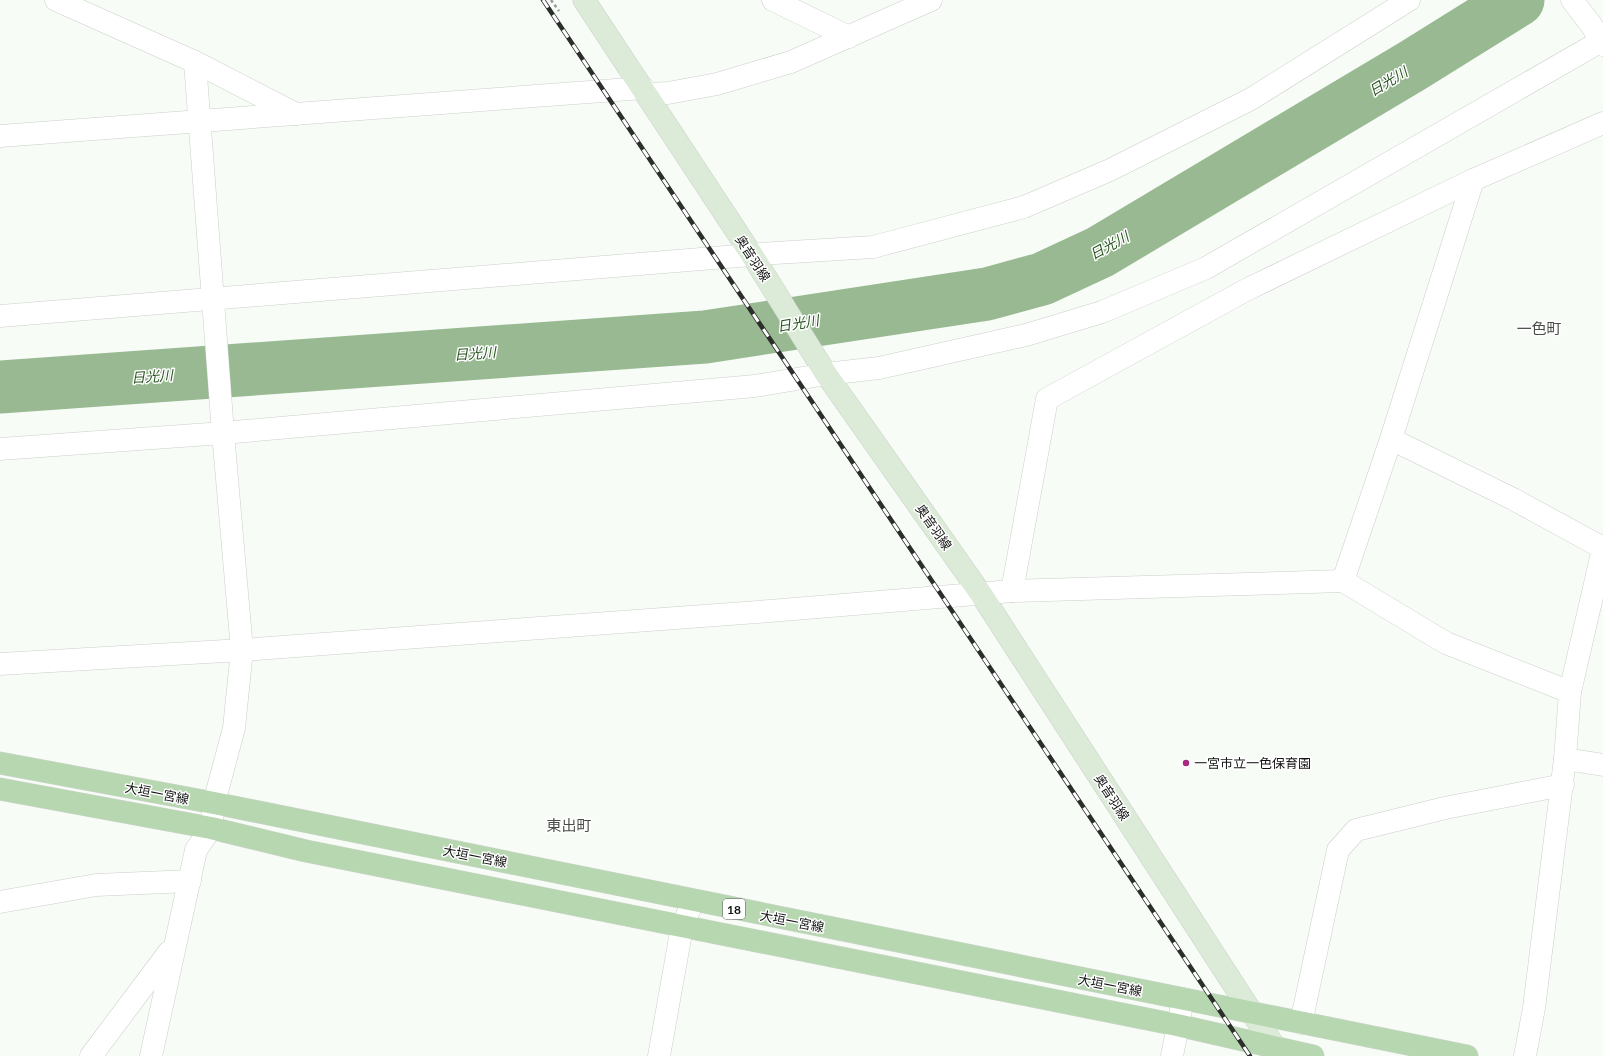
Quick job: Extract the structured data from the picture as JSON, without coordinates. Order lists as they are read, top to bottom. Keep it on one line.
{"streets":{"main road":["奥音羽線","大垣一宮線","18"]},"crossings":[["奥音羽線","大垣一宮線"]],"districts":["一色町","東出町"],"water":["日光川"],"places":["一宮市立一色保育園"]}
